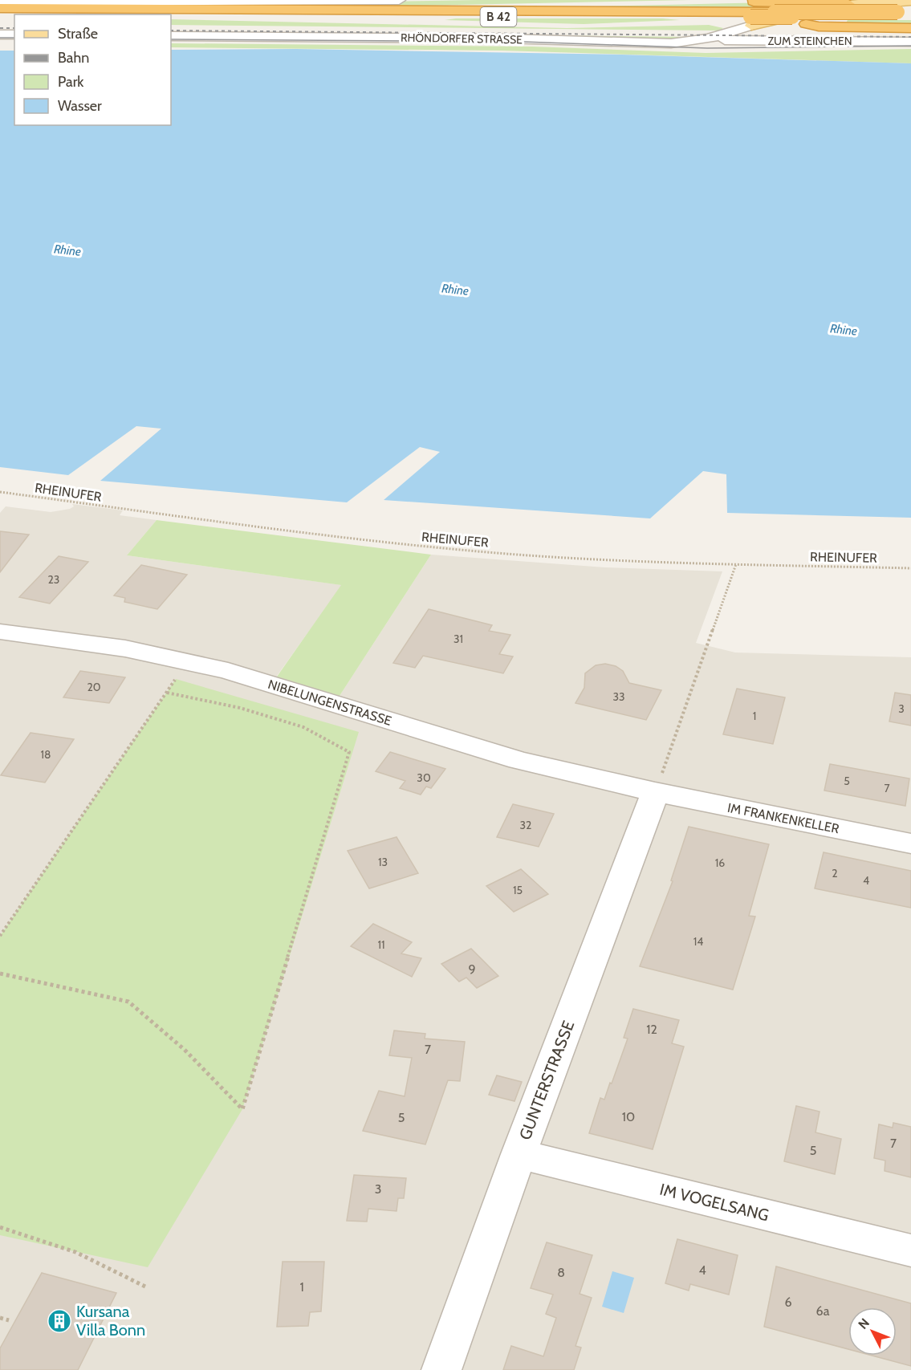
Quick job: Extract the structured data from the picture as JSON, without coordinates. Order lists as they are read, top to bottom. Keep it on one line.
{"streets":{"highway":["B 42"],"main road":["RHÖNDORFER STRASSE"],"street":["ZUM STEINCHEN","NIBELUNGENSTRASSE","IM FRANKENKELLER","GUNTERSTRASSE","IM VOGELSANG"],"path":["RHEINUFER"]},"crossings":[["B 42","RHÖNDORFER STRASSE"],["RHÖNDORFER STRASSE","ZUM STEINCHEN"],["NIBELUNGENSTRASSE","IM FRANKENKELLER"],["NIBELUNGENSTRASSE","GUNTERSTRASSE"],["IM FRANKENKELLER","GUNTERSTRASSE"],["GUNTERSTRASSE","IM VOGELSANG"]],"water":["Rhine"],"places":{"building":["Kursana Villa Bonn"]},"house_numbers":["23","31","20","33","3","1","18","30","5","7","32","13","16","2","4","15","14","11","9","12","7","10","5","7","5","3","4","8","1","6","6a"],"legend":["Straße","Bahn","Park","Wasser"],"north":"top left"}
